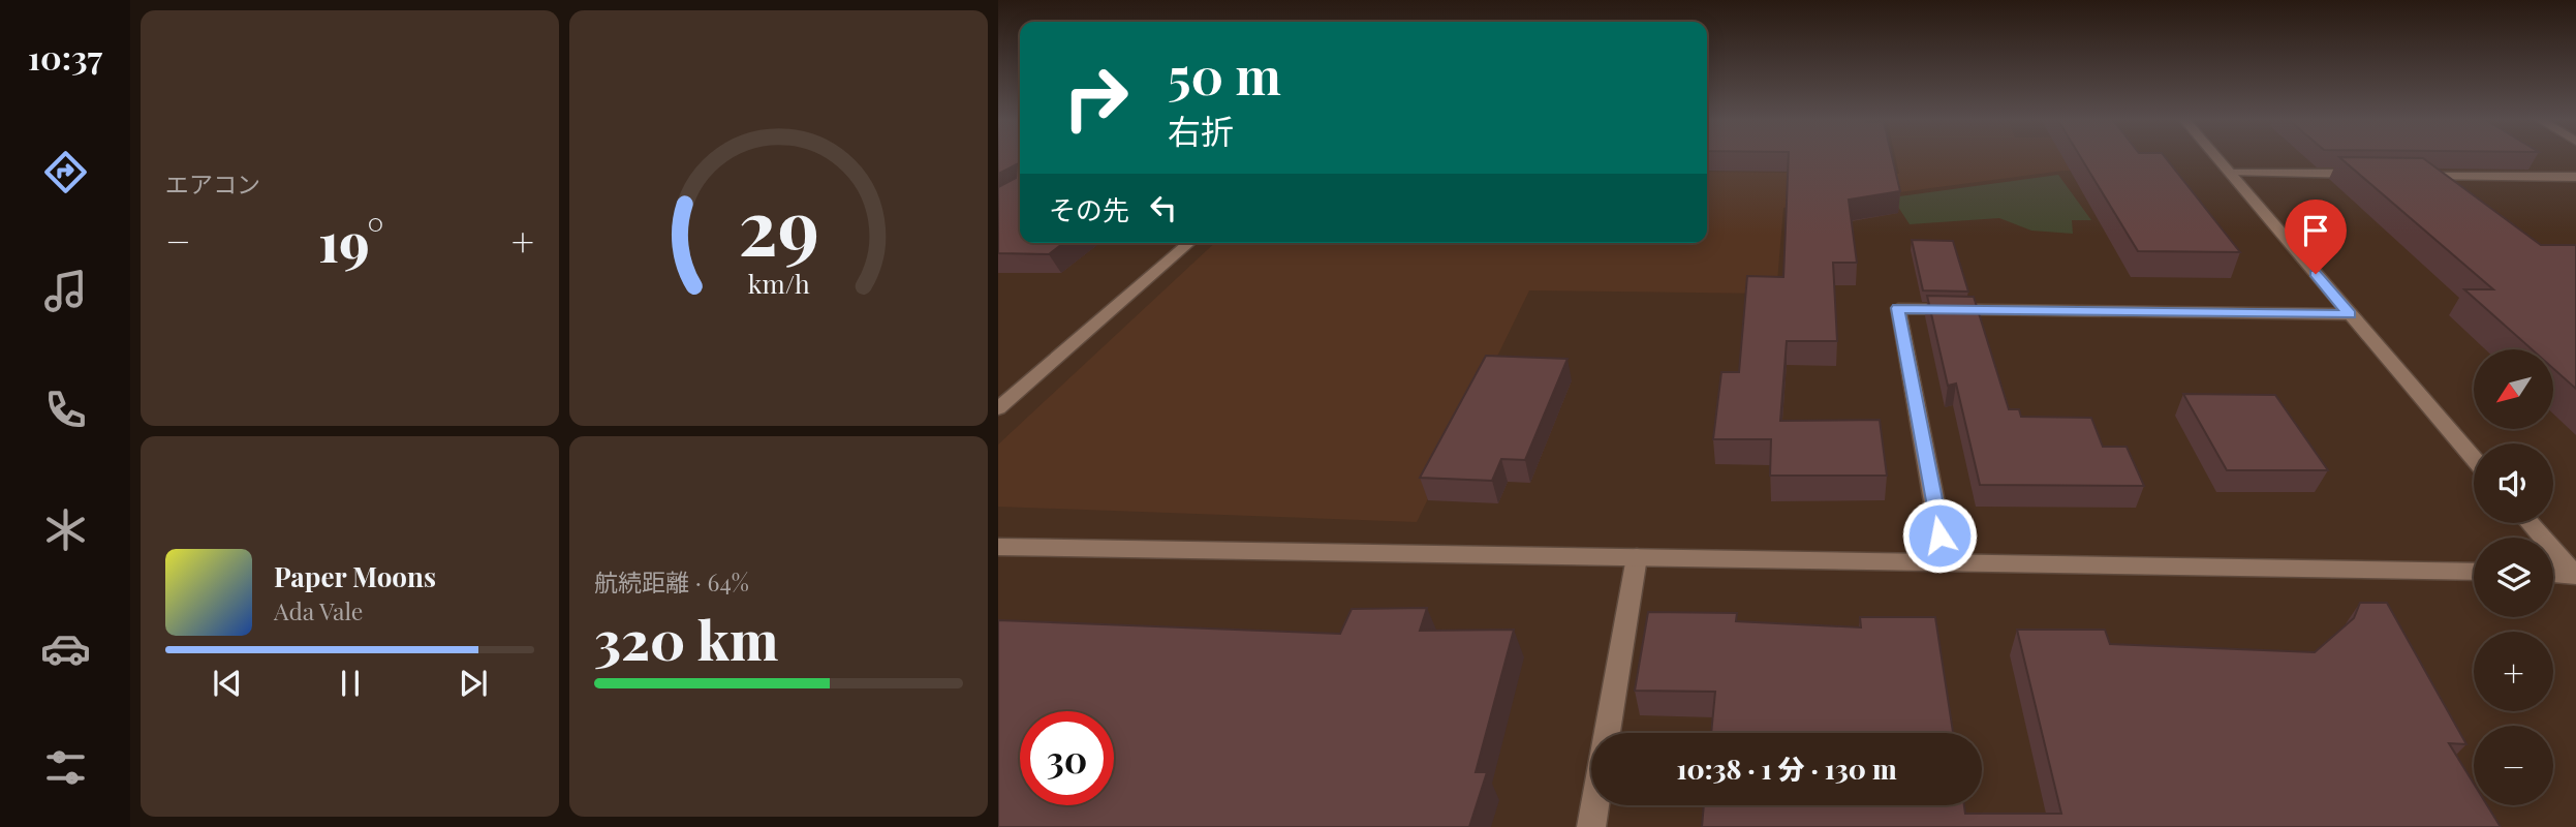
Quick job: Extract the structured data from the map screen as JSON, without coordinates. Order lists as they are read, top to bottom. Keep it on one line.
{"north":"bottom left","page":{"tabs":"10:37","tile":["エアコン",["航続距離 · 64%","320 km"]],"turn":["50 m","右折"],"then":"その先","heat":["−","19°","+"],"map_buttons":["+","−"],"song":["Paper Moons","Ada Vale"],"limit":"30","trip":"10:38 · 1 分 · 130 m","gauge":["29","km/h"]}}
